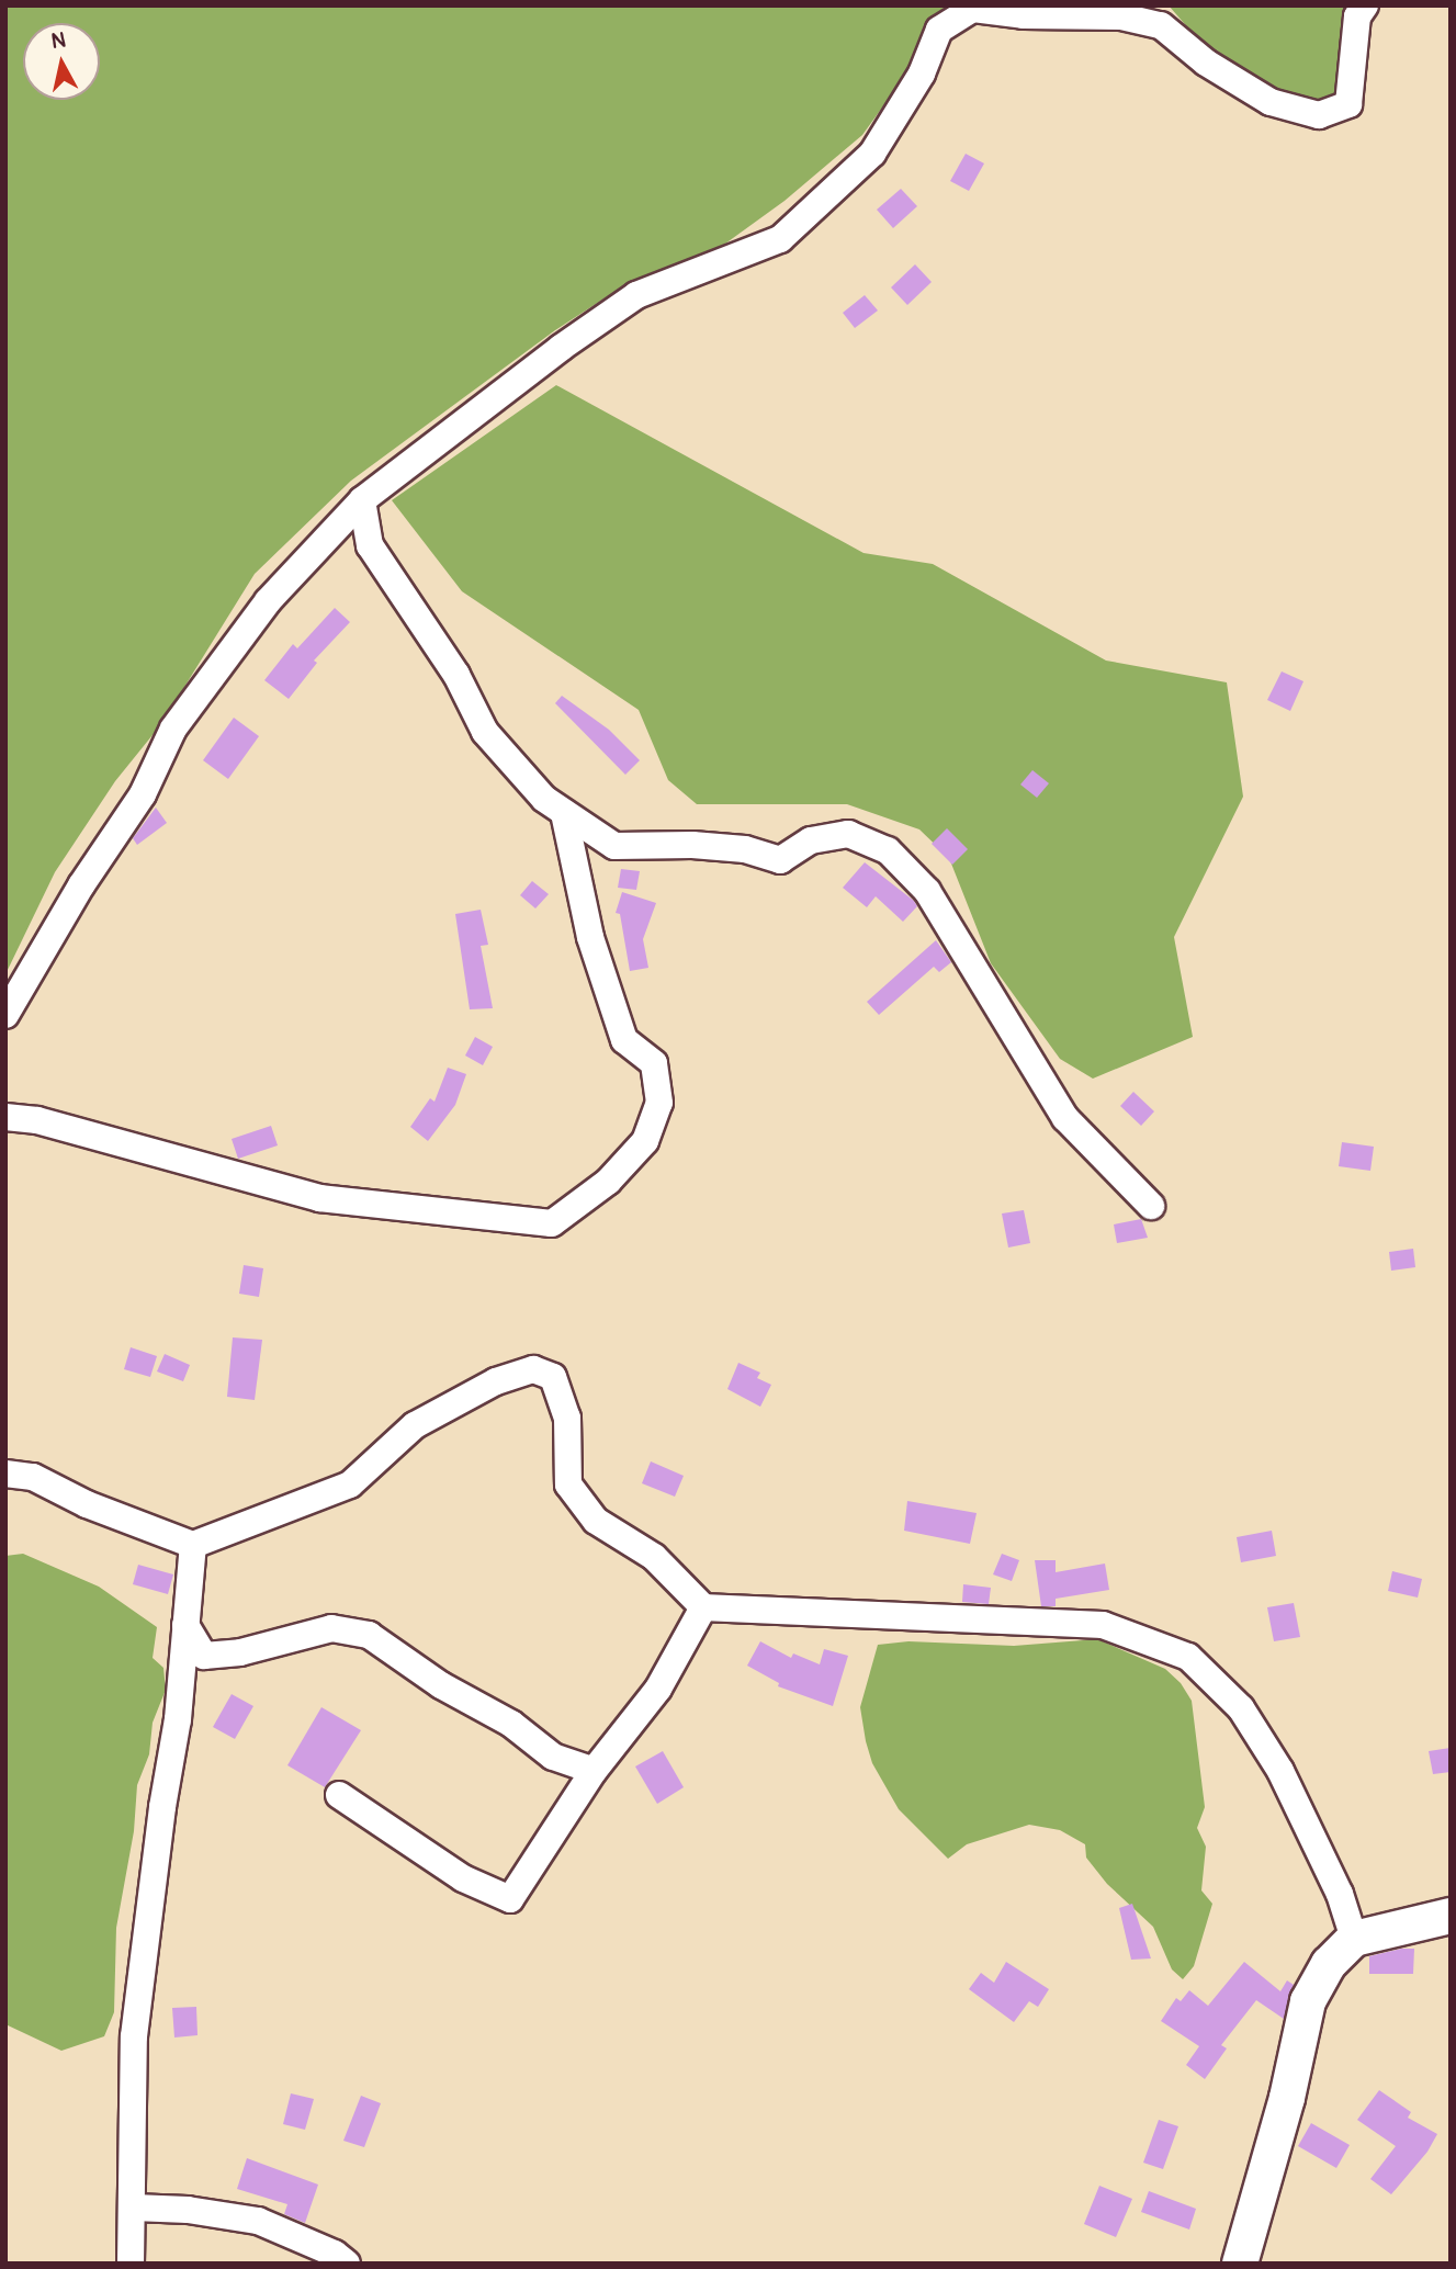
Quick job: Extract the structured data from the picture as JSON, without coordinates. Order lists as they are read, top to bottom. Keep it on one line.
{"north":"top"}
